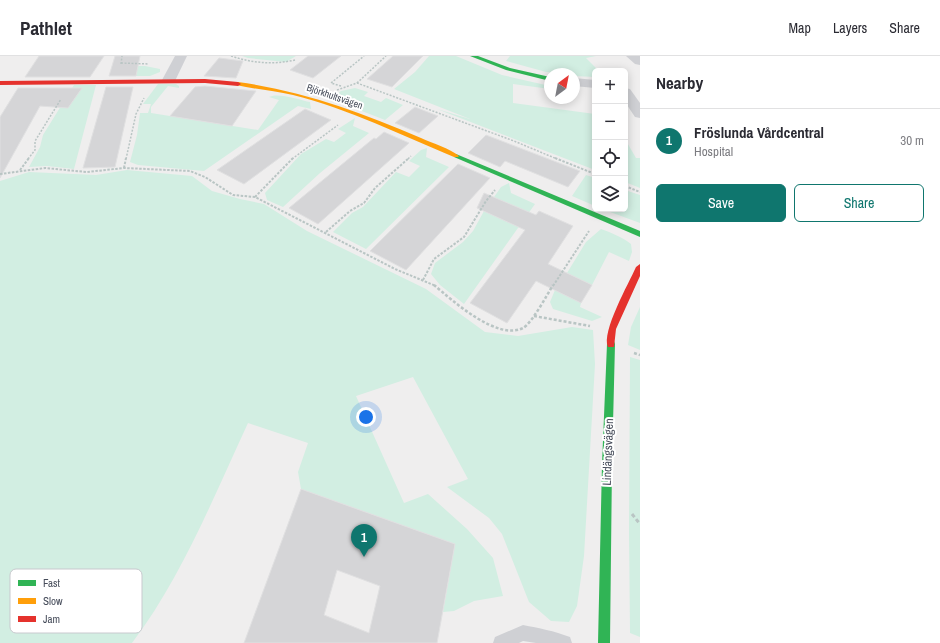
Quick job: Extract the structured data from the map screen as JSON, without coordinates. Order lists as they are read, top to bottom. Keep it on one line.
{"streets":{"street":["Björkhultsvägen","Lindängsvägen"]},"legend":["Fast","Slow","Jam"],"north":"top right","page":{"header":"Pathlet","nav":["Map","Layers","Share"],"heading":"Nearby","map_buttons":["+","−"],"list":[{"mark":"1","name":"Fröslunda Vårdcentral","note":"Hospital","value":"30 m"}],"buttons":["Save","Share"],"pins":"1"}}
